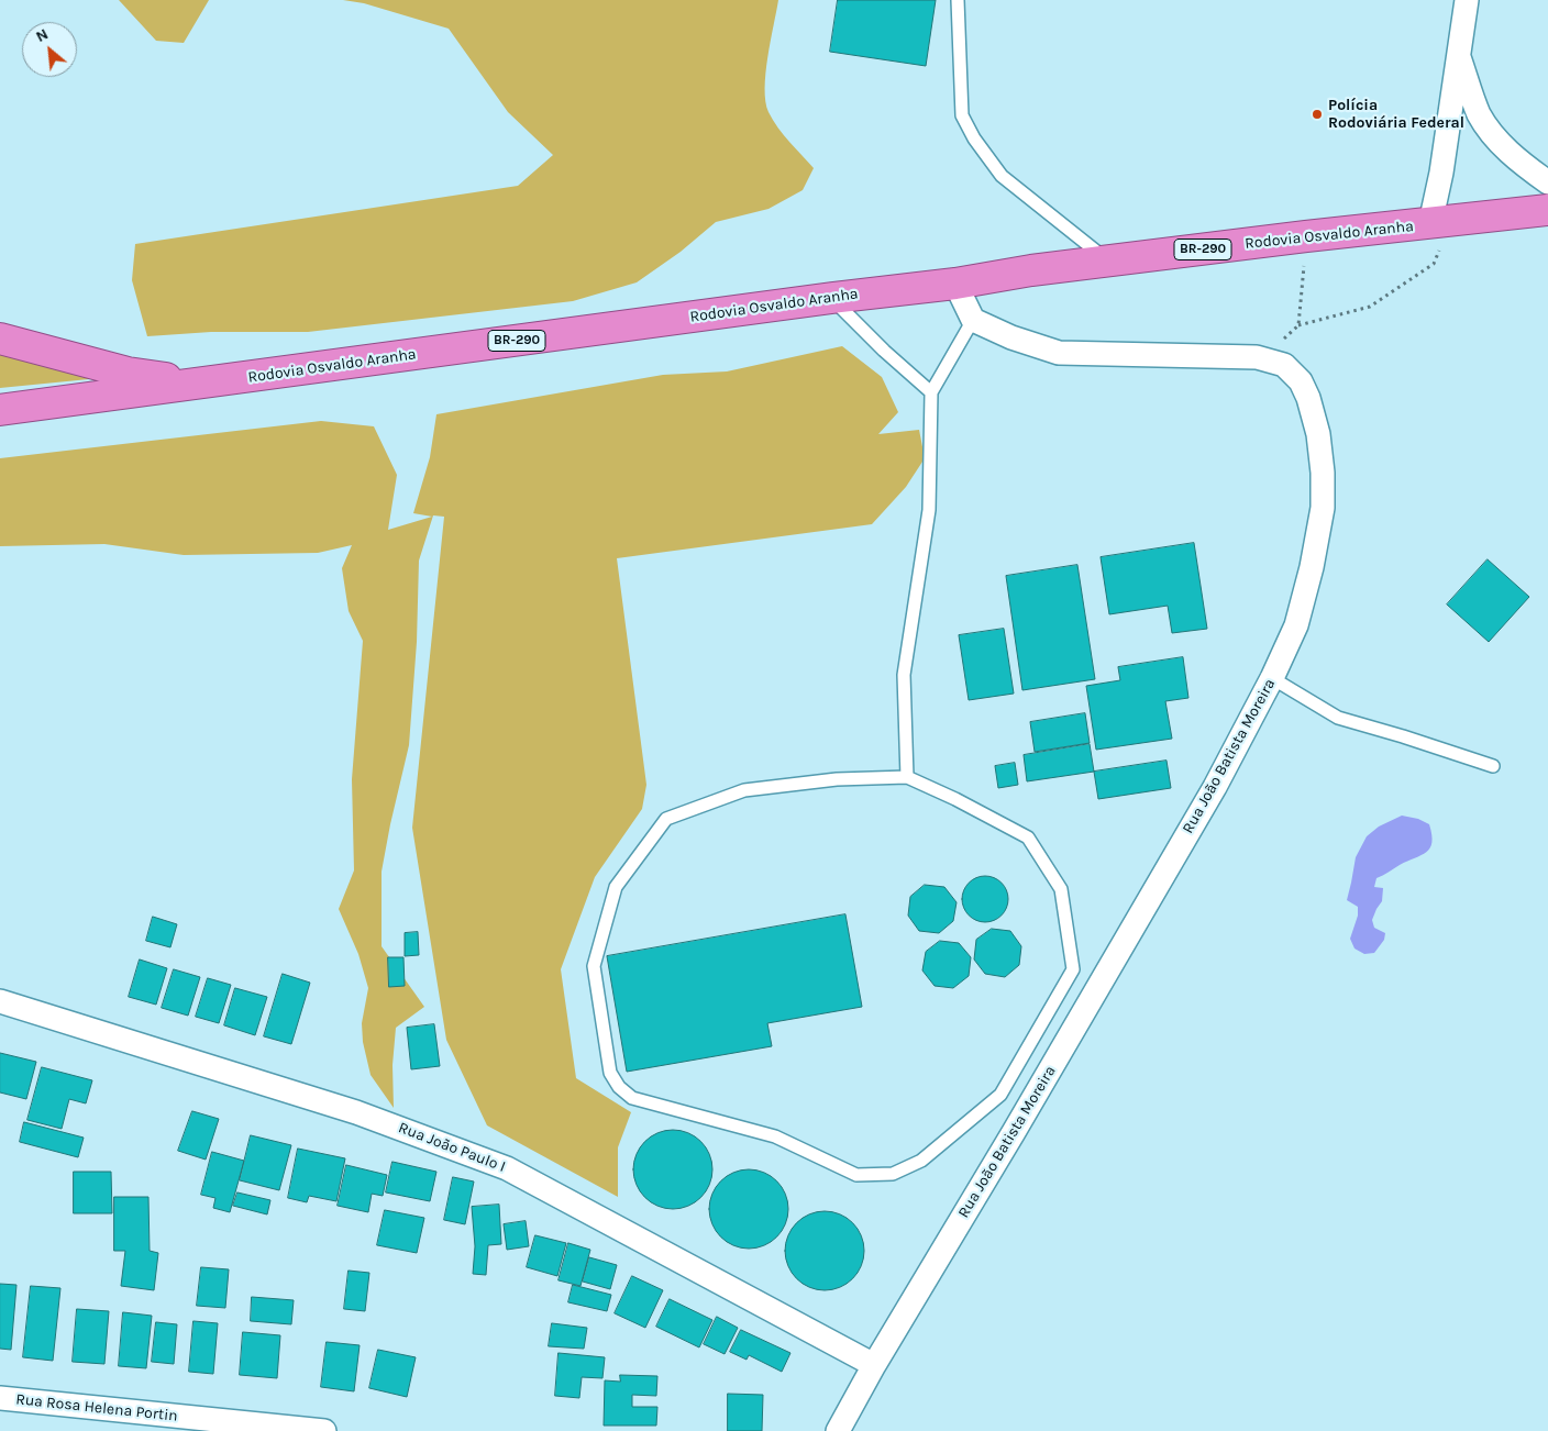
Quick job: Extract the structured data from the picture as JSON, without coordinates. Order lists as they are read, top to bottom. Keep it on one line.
{"streets":{"highway":["Rodovia Osvaldo Aranha","BR-290"],"street":["Rua João Batista Moreira","Rua João Paulo I","Rua Rosa Helena Portin"]},"crossings":[["Rua João Batista Moreira","Rua João Paulo I"]],"places":["Polícia Rodoviária Federal"],"north":"top left"}
